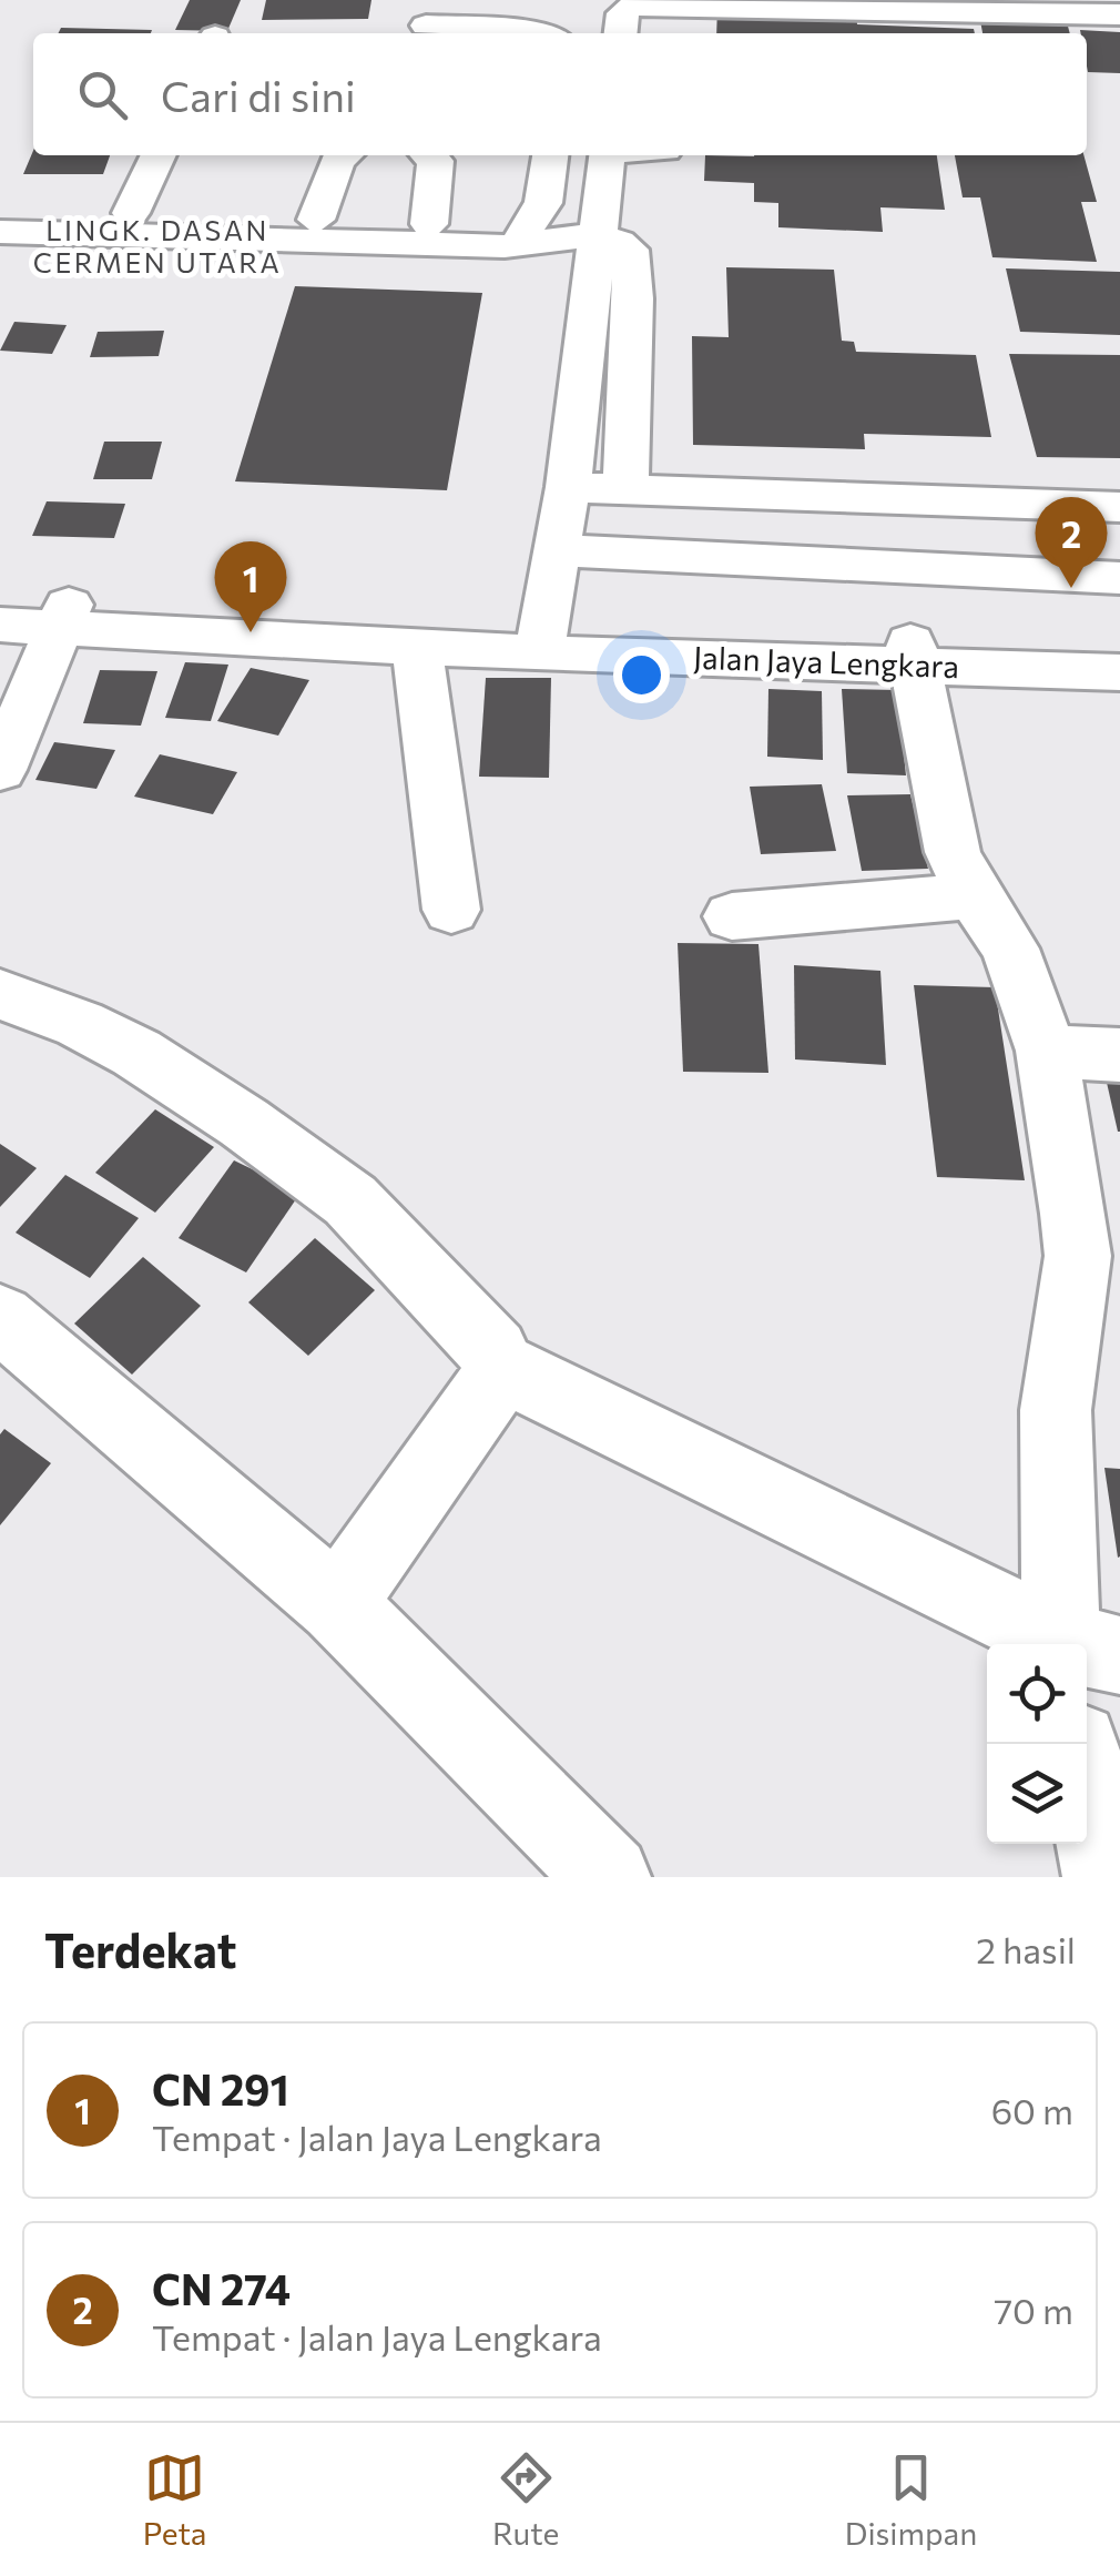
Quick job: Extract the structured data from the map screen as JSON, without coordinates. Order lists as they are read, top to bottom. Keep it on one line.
{"streets":{"street":["Jalan Jaya Lengkara"]},"districts":["LINGK. DASAN CERMEN UTARA"],"page":{"search":"Cari di sini","pins":["2","1"],"heading":["Terdekat","2 hasil"],"list":[{"mark":"1","name":"CN 291","note":"Tempat · Jalan Jaya Lengkara","value":"60 m"},{"mark":"2","name":"CN 274","note":"Tempat · Jalan Jaya Lengkara","value":"70 m"}],"nav":["Peta","Rute","Disimpan"]}}
